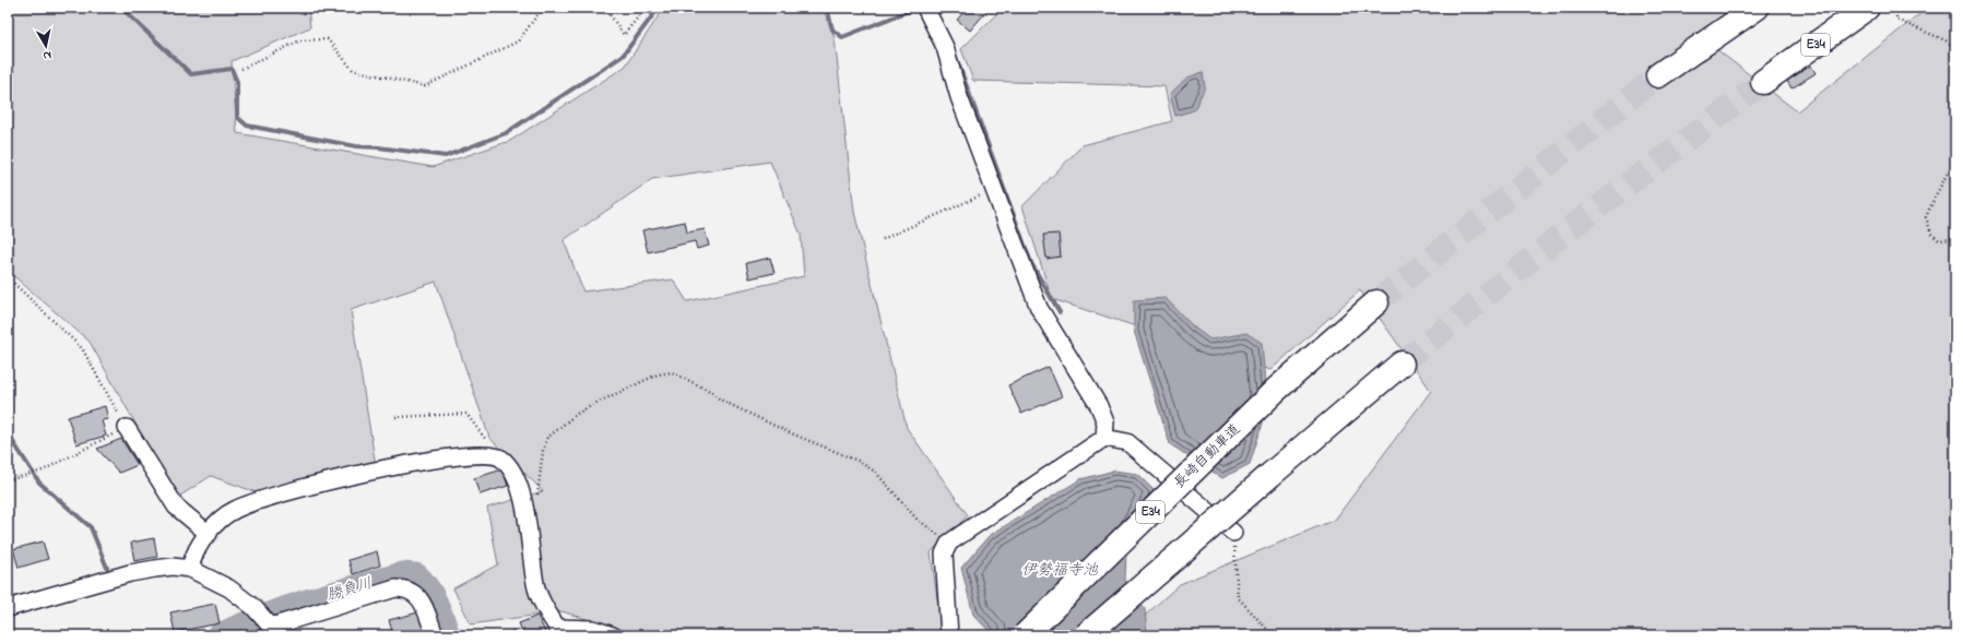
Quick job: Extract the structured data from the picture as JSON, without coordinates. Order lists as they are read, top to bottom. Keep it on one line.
{"streets":{"highway":["E34","長崎自動車道"]},"water":["伊勢福寺池","勝負川"],"north":"bottom"}
